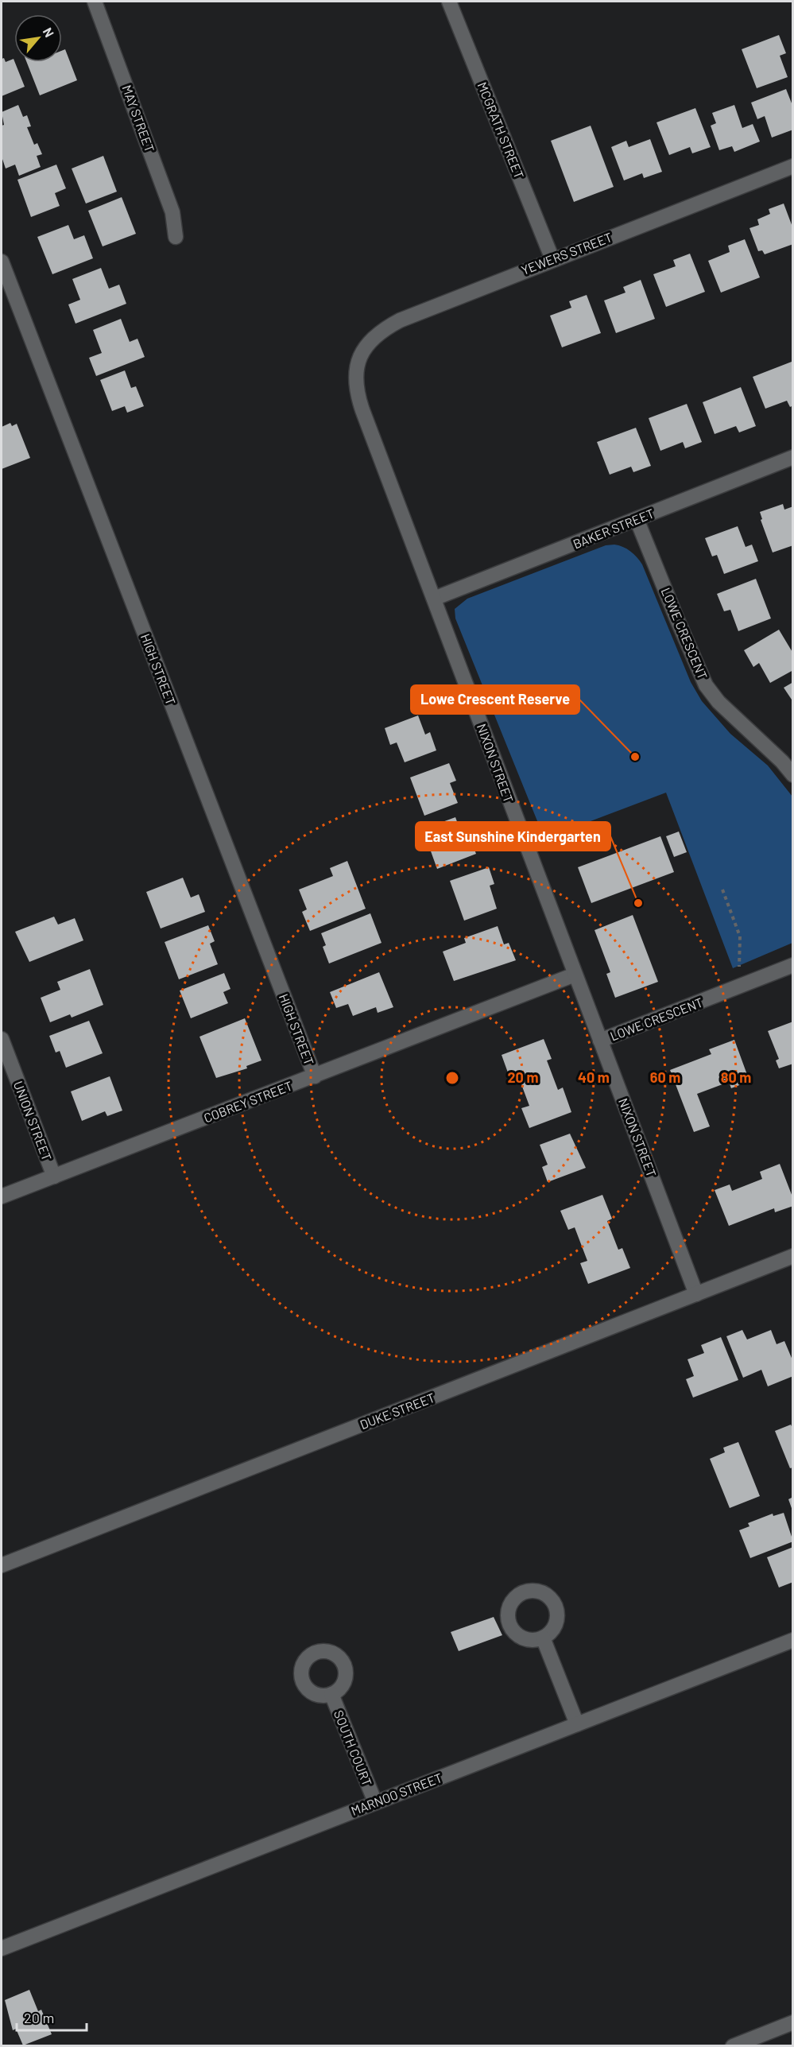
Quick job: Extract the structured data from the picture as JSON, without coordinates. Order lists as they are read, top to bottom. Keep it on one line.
{"streets":{"street":["MAY STREET","MCGRATH STREET","YEWERS STREET","BAKER STREET","LOWE CRESCENT","HIGH STREET","NIXON STREET","COBREY STREET","UNION STREET","DUKE STREET","SOUTH COURT","MARNOO STREET"]},"crossings":[["MCGRATH STREET","YEWERS STREET"],["YEWERS STREET","NIXON STREET"],["BAKER STREET","LOWE CRESCENT"],["BAKER STREET","NIXON STREET"],["LOWE CRESCENT","NIXON STREET"],["HIGH STREET","COBREY STREET"],["NIXON STREET","COBREY STREET"],["NIXON STREET","DUKE STREET"],["COBREY STREET","UNION STREET"],["SOUTH COURT","MARNOO STREET"]],"places":["Lowe Crescent Reserve","East Sunshine Kindergarten"],"scale_bar":"20 m","north":"top right","rings":["20 m","40 m","60 m","80 m"]}
